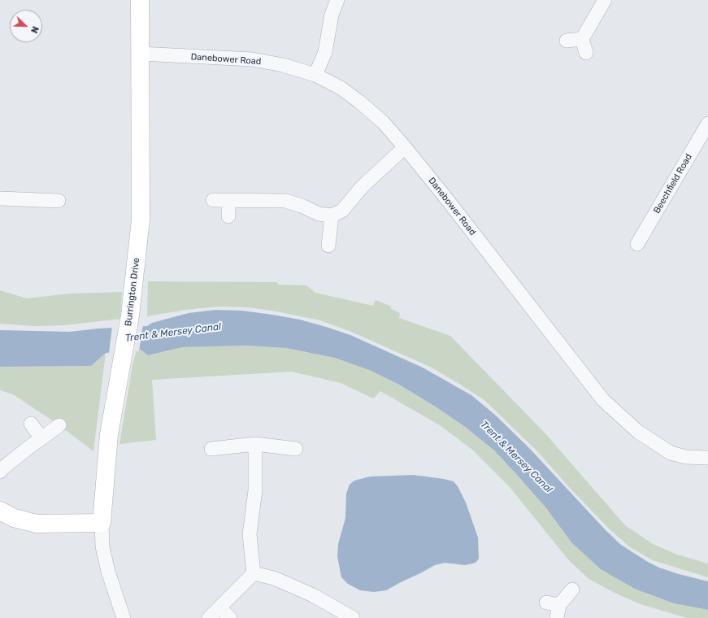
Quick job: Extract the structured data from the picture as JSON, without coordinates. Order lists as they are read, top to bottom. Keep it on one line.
{"streets":{"street":["Danebower Road","Beechfield Road","Burrington Drive"]},"crossings":[["Danebower Road","Burrington Drive"]],"water":["Trent & Mersey Canal"],"north":"bottom right"}
